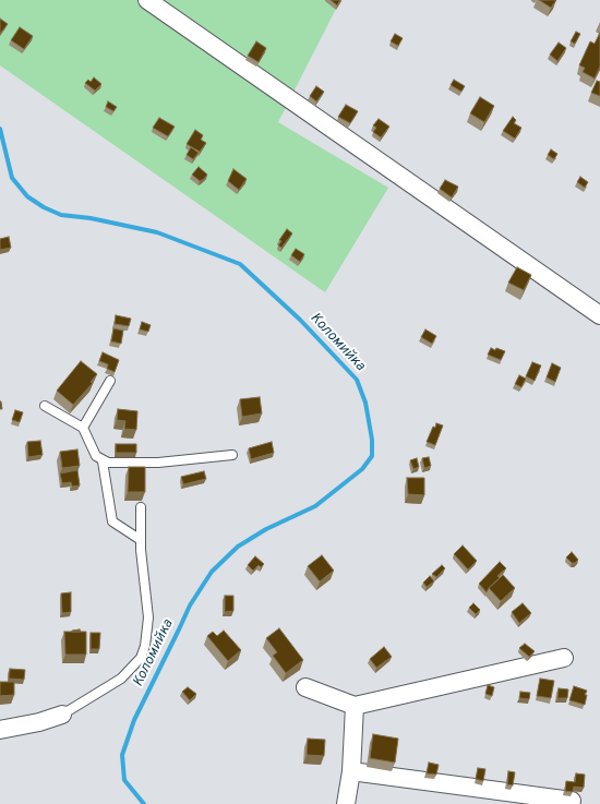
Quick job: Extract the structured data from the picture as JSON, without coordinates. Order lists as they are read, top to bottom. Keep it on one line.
{"water":["Коломийка"]}
